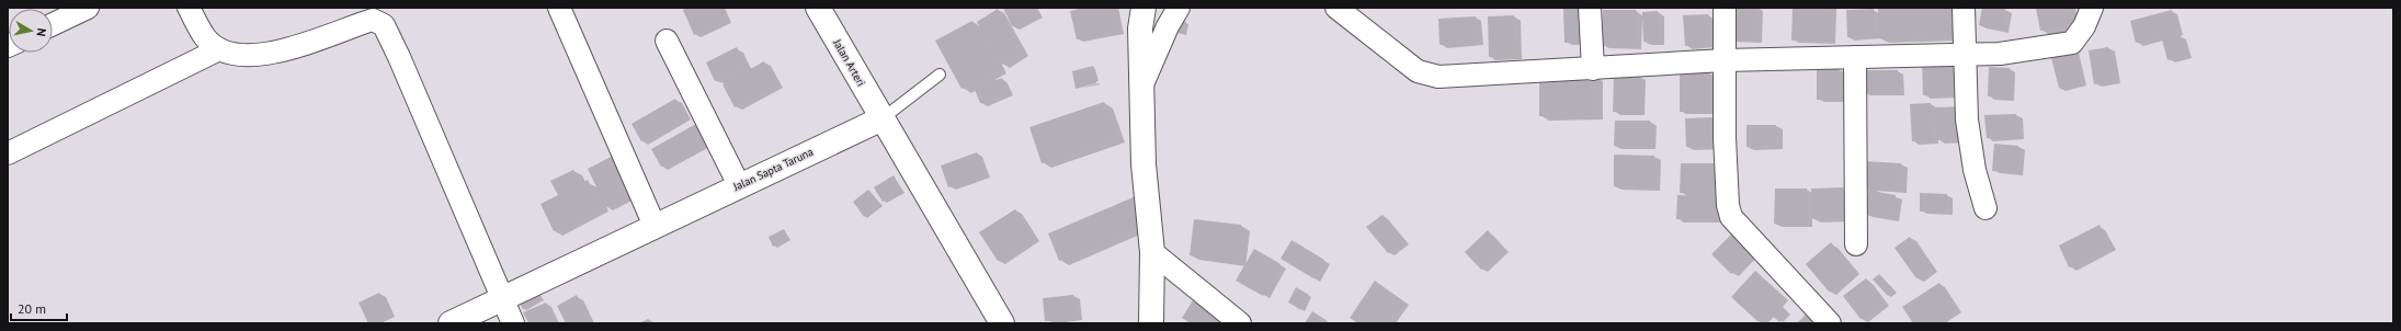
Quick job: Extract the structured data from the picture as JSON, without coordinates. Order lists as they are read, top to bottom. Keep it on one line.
{"streets":{"street":["Jalan Arteri","Jalan Sapta Taruna"]},"crossings":[["Jalan Arteri","Jalan Sapta Taruna"]],"scale_bar":"20 m","north":"right"}
